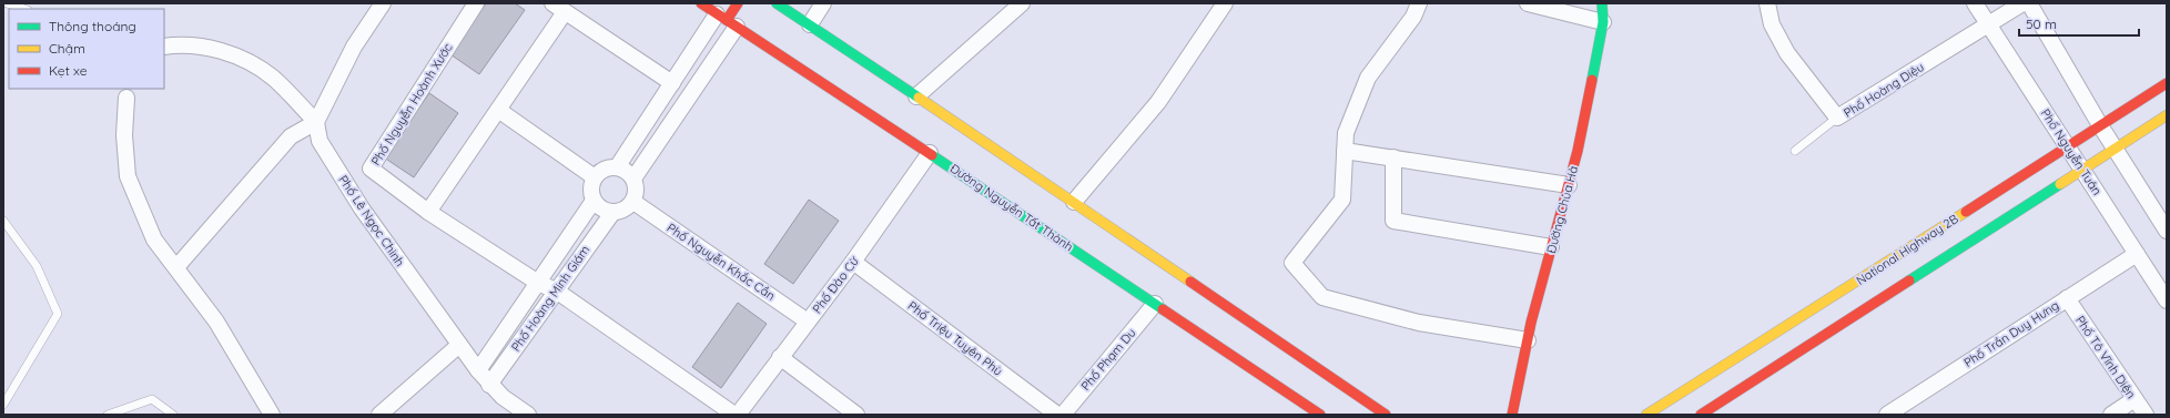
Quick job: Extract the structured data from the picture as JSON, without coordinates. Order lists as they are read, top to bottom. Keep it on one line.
{"streets":{"main road":["Đường Nguyễn Tất Thành","Đường Chùa Hà","National Highway 2B"],"street":["Phố Hoàng Diệu","Phố Nguyễn Hoành Xước","Phố Nguyễn Tuân","Phố Lê Ngọc Chinh","Phố Nguyễn Khắc Cần","Phố Đào Cừ","Phố Hoàng Minh Giám","Phố Trần Duy Hưng","Phố Triệu Tuyên Phù","Phố Tô Vĩnh Diện","Phố Phạm Du"]},"crossings":[["Phố Hoàng Diệu","Phố Nguyễn Tuân"],["Phố Nguyễn Hoành Xước","Phố Đào Cừ"],["Phố Nguyễn Hoành Xước","Phố Hoàng Minh Giám"],["Phố Nguyễn Tuân","National Highway 2B"],["Phố Nguyễn Tuân","Phố Trần Duy Hưng"],["Đường Nguyễn Tất Thành","Phố Đào Cừ"],["Đường Nguyễn Tất Thành","Phố Phạm Du"],["Phố Lê Ngọc Chinh","Phố Hoàng Minh Giám"],["Phố Nguyễn Khắc Cần","Phố Đào Cừ"],["Phố Nguyễn Khắc Cần","Phố Hoàng Minh Giám"],["Phố Đào Cừ","Phố Triệu Tuyên Phù"],["Phố Trần Duy Hưng","Phố Tô Vĩnh Diện"]],"legend":["Thông thoáng","Chậm","Kẹt xe"],"scale_bar":"50 m"}
